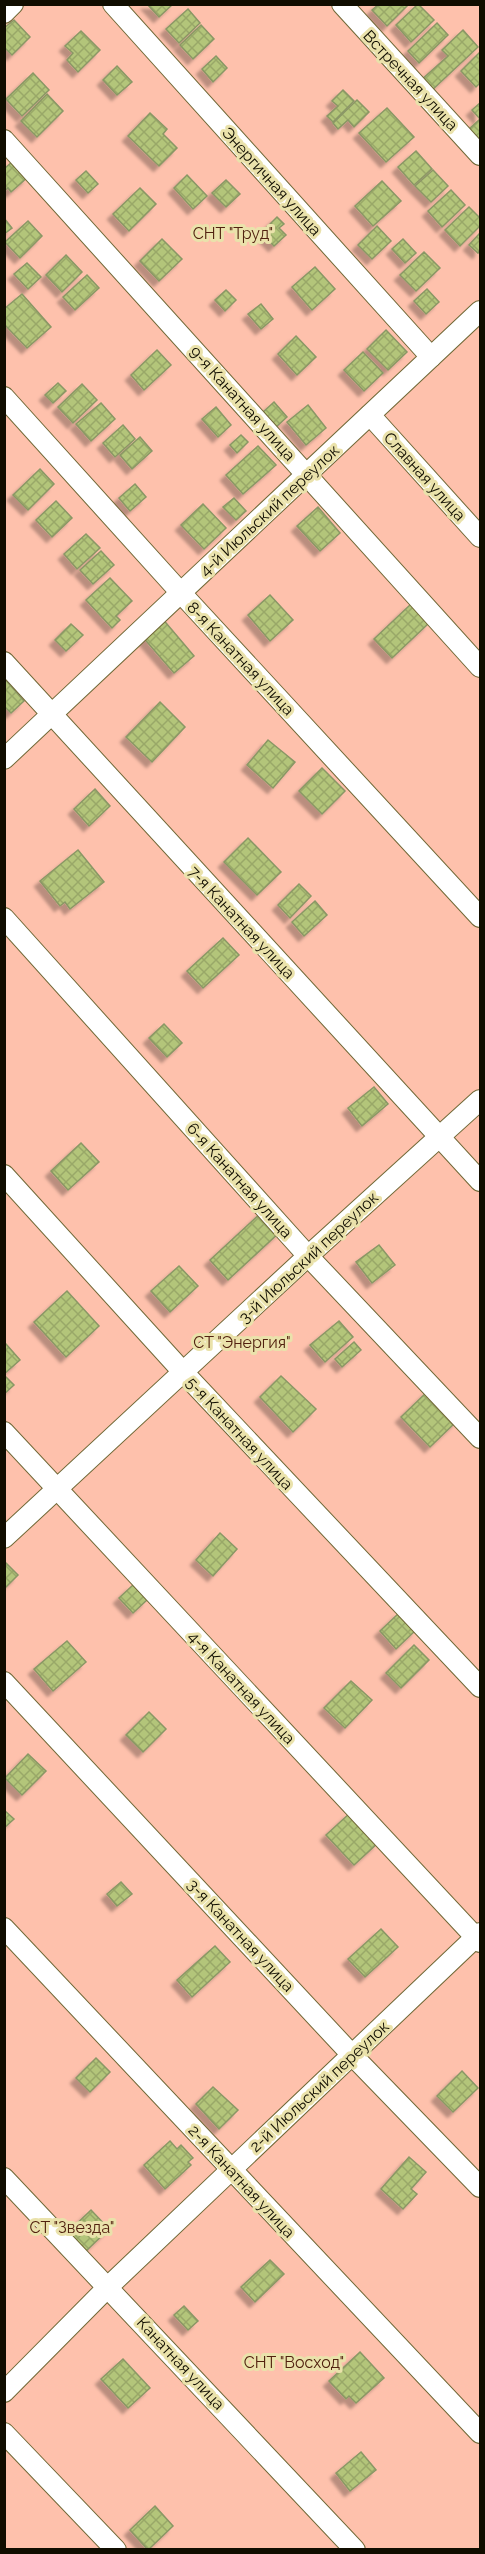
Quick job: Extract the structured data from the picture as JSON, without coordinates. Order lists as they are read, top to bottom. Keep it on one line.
{"streets":{"street":["Встречная улица","Энергичная улица","9-я Канатная улица","Славная улица","4-й Июльский переулок","8-я Канатная улица","7-я Канатная улица","6-я Канатная улица","3-й Июльский переулок","5-я Канатная улица","4-я Канатная улица","3-я Канатная улица","2-й Июльский переулок","2-я Канатная улица","Канатная улица"]},"crossings":[["Энергичная улица","4-й Июльский переулок"],["9-я Канатная улица","4-й Июльский переулок"],["Славная улица","4-й Июльский переулок"],["4-й Июльский переулок","8-я Канатная улица"],["4-й Июльский переулок","7-я Канатная улица"],["7-я Канатная улица","3-й Июльский переулок"],["6-я Канатная улица","3-й Июльский переулок"],["3-й Июльский переулок","5-я Канатная улица"],["3-й Июльский переулок","4-я Канатная улица"],["4-я Канатная улица","2-й Июльский переулок"],["3-я Канатная улица","2-й Июльский переулок"],["2-й Июльский переулок","2-я Канатная улица"],["2-й Июльский переулок","Канатная улица"]],"parks":["СНТ \"Труд\"","СТ \"Энергия\"","СТ \"Звезда\"","СНТ \"Восход\""]}
